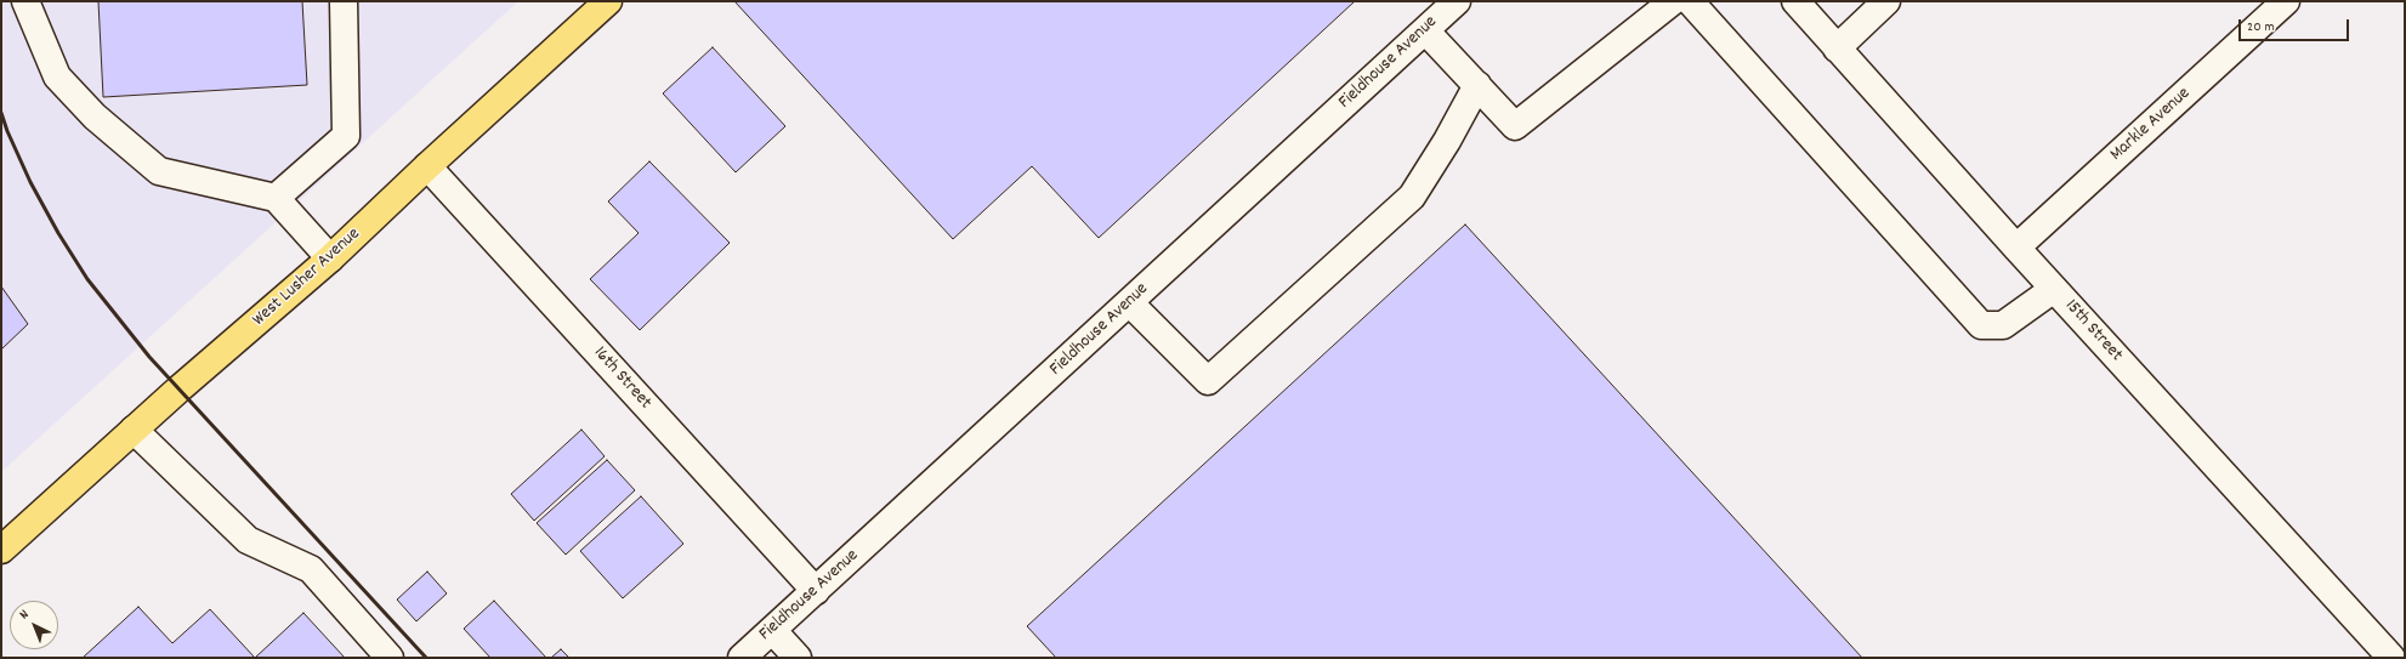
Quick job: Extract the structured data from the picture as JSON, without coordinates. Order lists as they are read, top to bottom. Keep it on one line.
{"streets":{"main road":["West Lusher Avenue"],"street":["Fieldhouse Avenue","Markle Avenue","15th Street","16th Street"]},"crossings":[["Fieldhouse Avenue","16th Street"],["Markle Avenue","15th Street"],["West Lusher Avenue","16th Street"]],"scale_bar":"20 m","north":"top left"}
